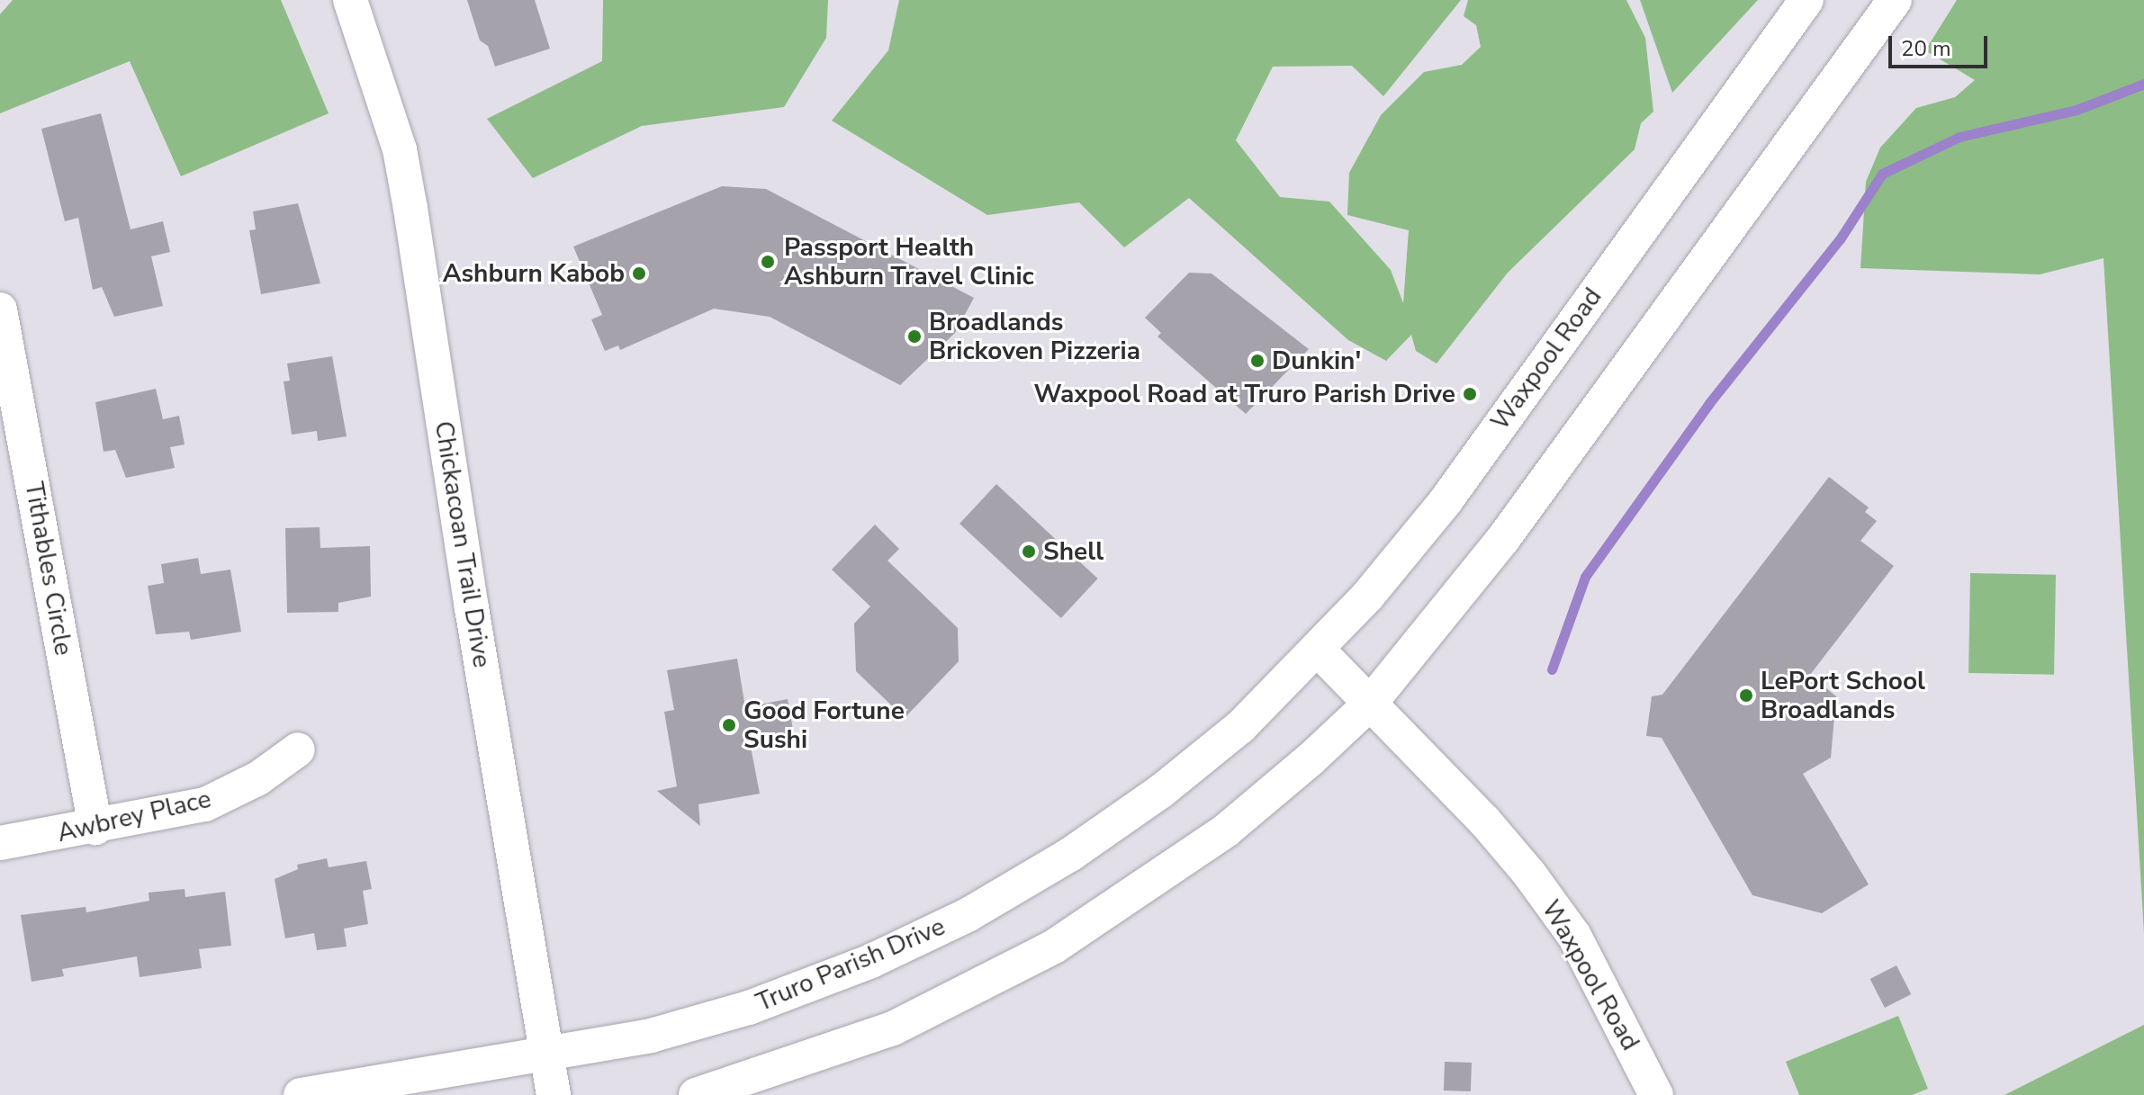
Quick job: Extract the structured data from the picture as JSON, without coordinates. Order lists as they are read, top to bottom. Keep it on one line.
{"streets":{"street":["Waxpool Road","Chickacoan Trail Drive","Tithables Circle","Awbrey Place","Truro Parish Drive"]},"crossings":[["Waxpool Road","Truro Parish Drive"],["Chickacoan Trail Drive","Truro Parish Drive"],["Tithables Circle","Awbrey Place"]],"places":["Passport Health Ashburn Travel Clinic","Ashburn Kabob","Broadlands Brickoven Pizzeria","Dunkin'","Waxpool Road at Truro Parish Drive","Shell","LePort School Broadlands","Good Fortune Sushi"],"scale_bar":"20 m"}
